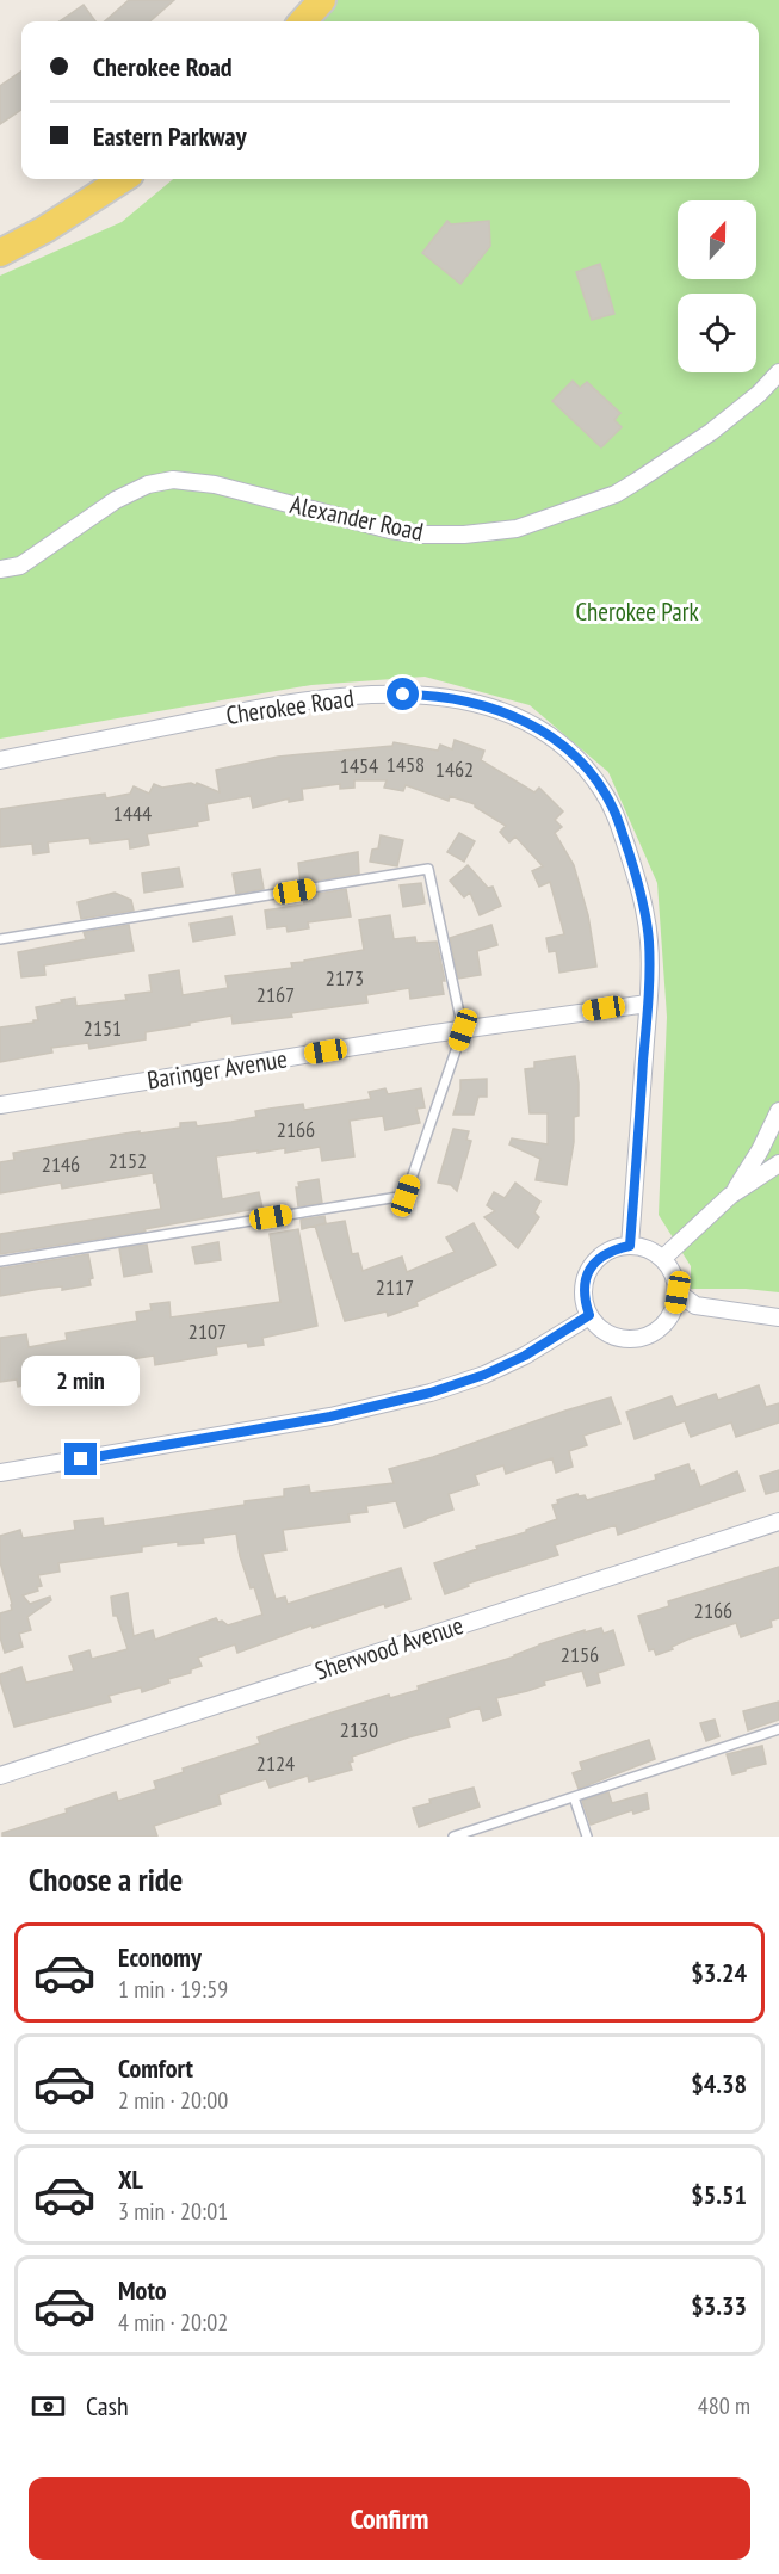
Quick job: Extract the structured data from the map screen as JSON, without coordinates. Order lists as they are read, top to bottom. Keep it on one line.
{"streets":{"street":["Alexander Road","Cherokee Road","Baringer Avenue","Sherwood Avenue"]},"crossings":[["Cherokee Road","Baringer Avenue"]],"parks":["Cherokee Park"],"house_numbers":["1458","1454","1462","1444","2173","2167","2151","2166","2152","2146","2117","2107","2166","2156","2130","2124"],"north":"top","page":{"banner":["Cherokee Road","Eastern Parkway"],"bubble":"2 min","heading":"Choose a ride","list":[{"name":"Economy","note":"1 min · 19:59","value":"$3.24"},{"name":"Comfort","note":"2 min · 20:00","value":"$4.38"},{"name":"XL","note":"3 min · 20:01","value":"$5.51"},{"name":"Moto","note":"4 min · 20:02","value":"$3.33"}],"pay":["Cash","480 m"],"buttons":"Confirm"}}
